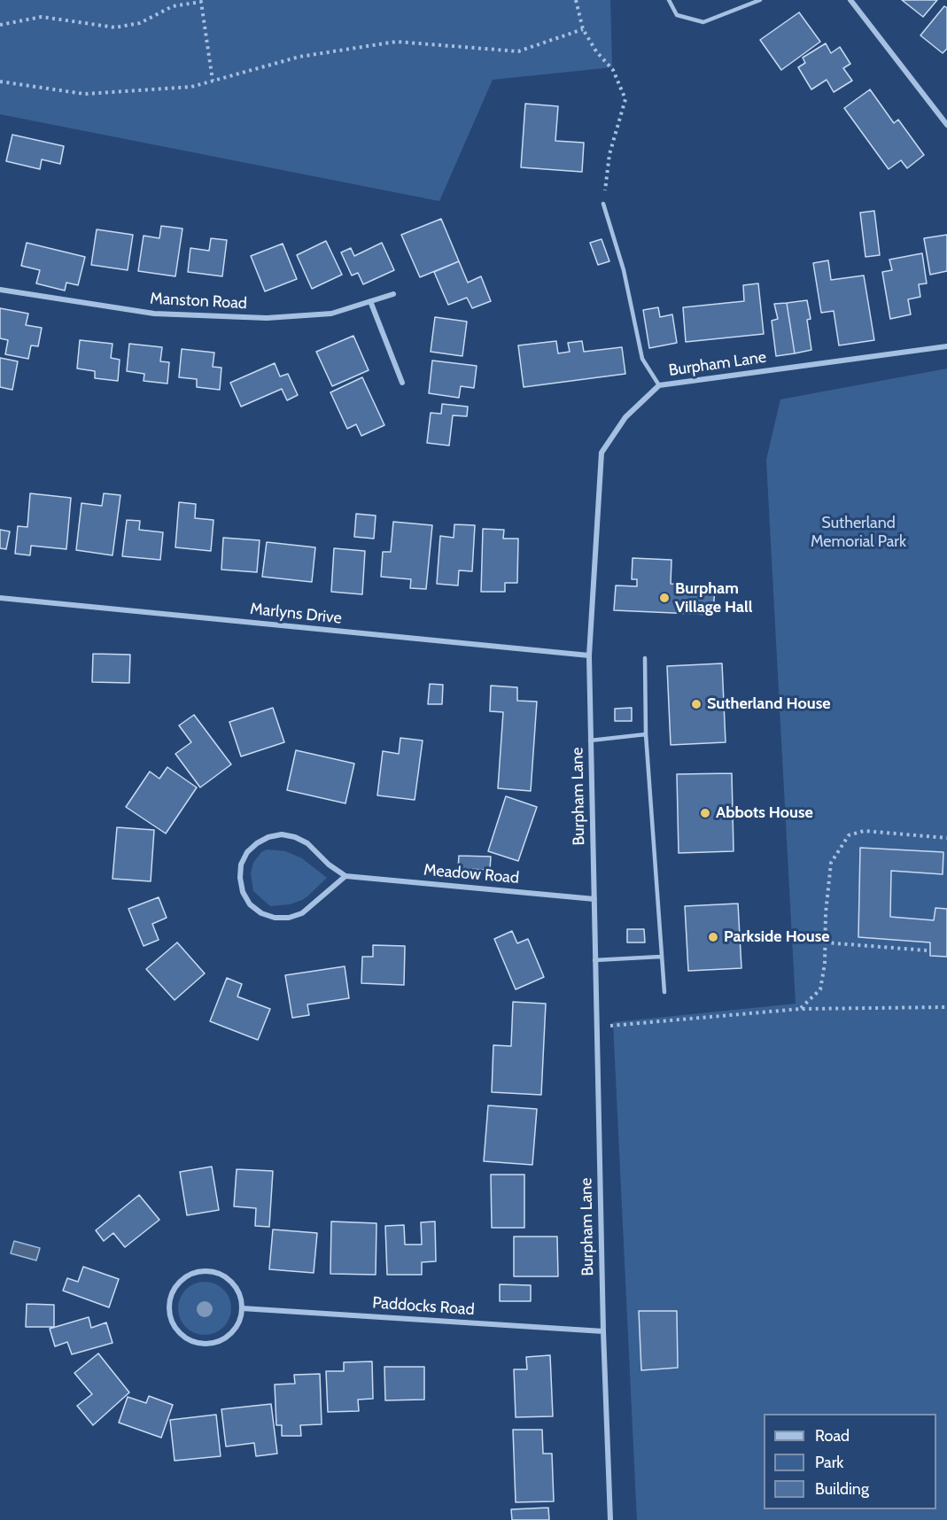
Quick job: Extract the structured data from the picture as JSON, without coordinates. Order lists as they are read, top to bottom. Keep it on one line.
{"streets":{"street":["Manston Road","Burpham Lane","Marlyns Drive","Meadow Road","Paddocks Road"]},"crossings":[["Burpham Lane","Marlyns Drive"],["Burpham Lane","Meadow Road"],["Burpham Lane","Paddocks Road"]],"parks":["Sutherland Memorial Park"],"places":["Burpham Village Hall","Sutherland House","Abbots House","Parkside House"],"legend":["Road","Park","Building"]}
